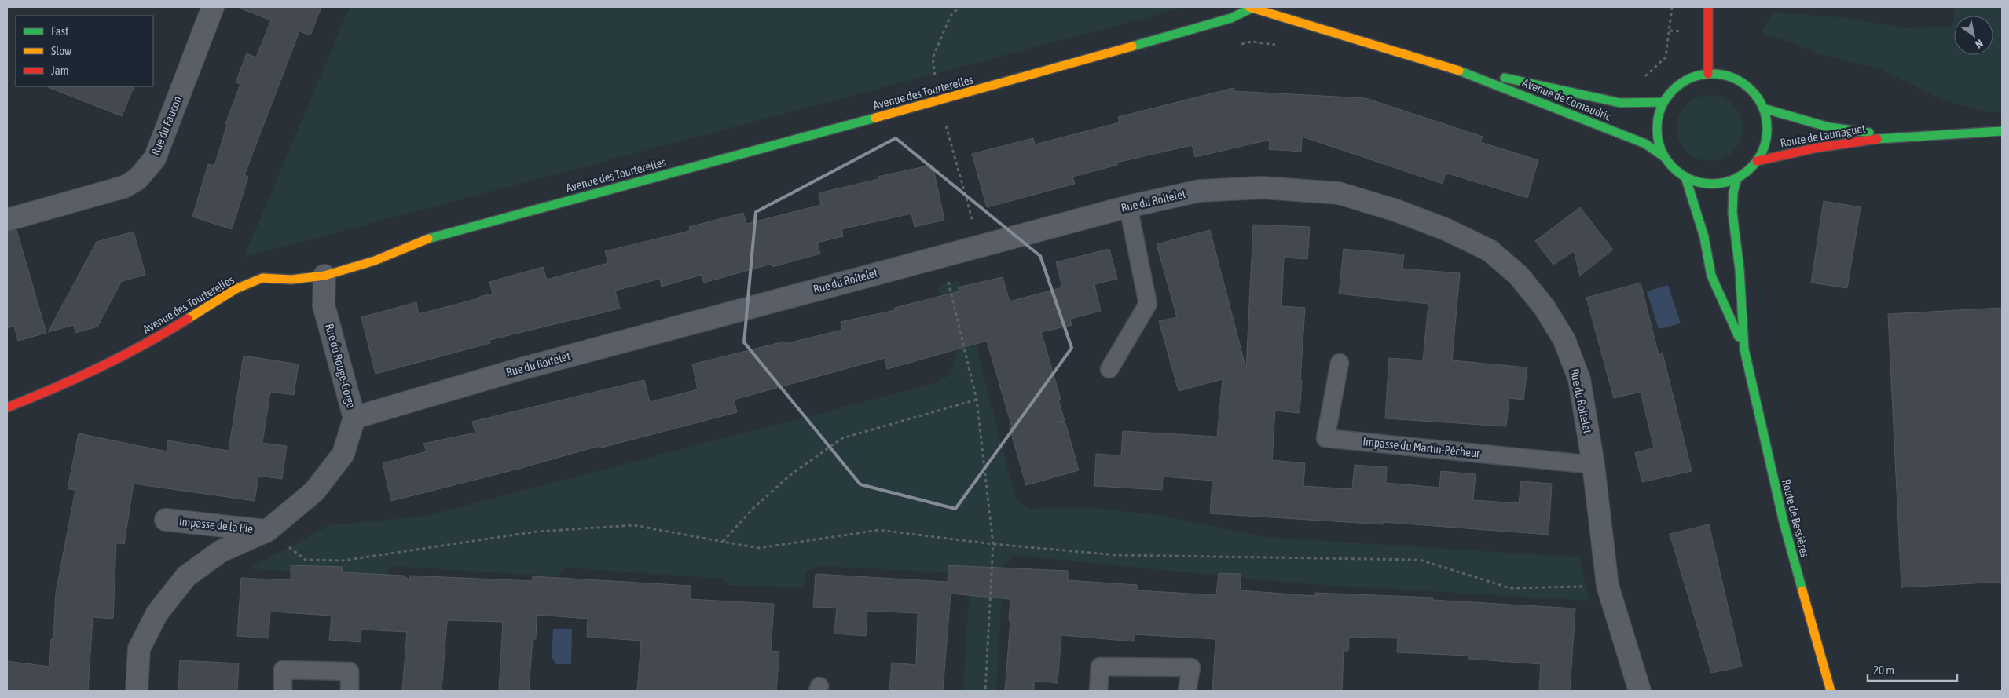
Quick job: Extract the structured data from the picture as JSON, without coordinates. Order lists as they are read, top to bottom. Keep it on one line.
{"streets":{"street":["Avenue des Tourterelles","Avenue de Cornaudric","Rue du Faucon","Route de Launaguet","Rue du Roitelet","Rue du Rouge-Gorge","Route de Bessières","Impasse de la Pie"],"lane":["Impasse du Martin-Pêcheur"]},"crossings":[["Avenue des Tourterelles","Avenue de Cornaudric"],["Avenue des Tourterelles","Rue du Rouge-Gorge"],["Avenue de Cornaudric","Route de Launaguet"],["Avenue de Cornaudric","Route de Bessières"],["Route de Launaguet","Route de Bessières"],["Rue du Roitelet","Rue du Rouge-Gorge"],["Rue du Roitelet","Impasse du Martin-Pêcheur"],["Rue du Rouge-Gorge","Impasse de la Pie"]],"legend":["Fast","Slow","Jam"],"scale_bar":"20 m","north":"bottom right"}
